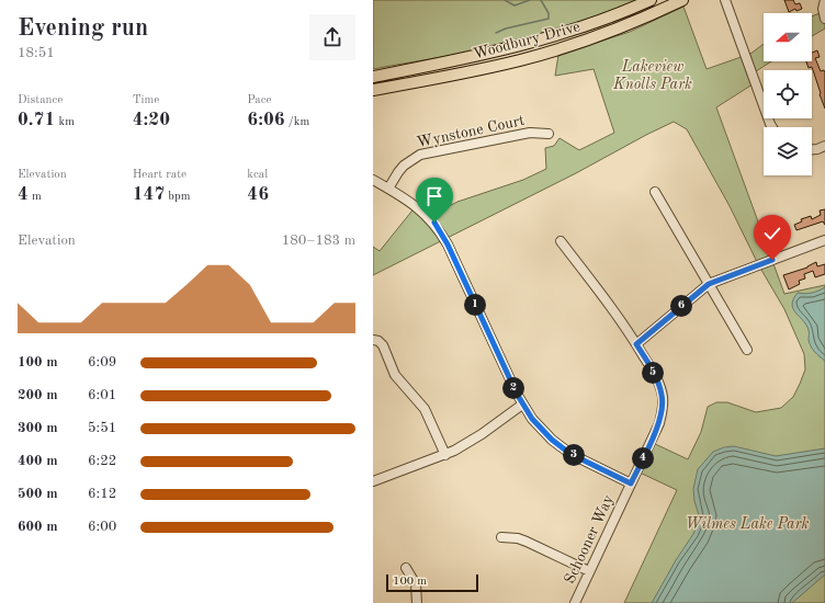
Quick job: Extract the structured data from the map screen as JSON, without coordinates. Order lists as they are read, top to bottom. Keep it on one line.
{"streets":{"main road":["Woodbury Drive"],"street":["Wynstone Court","Schooner Way"]},"parks":["Lakeview Knolls Park","Wilmes Lake Park"],"scale_bar":"100 m","north":"left","page":{"heading":["Evening run","18:51"],"stats":[["Distance","0.71 km"],["Time","4:20"],["Pace","6:06 /km"],["Elevation","4 m"],["Heart rate","147 bpm"],["kcal","46"]],"chart":["Elevation","180–183 m"],"pins":["1","6","5","2","3","4"],"list":[{"name":"100 m","note":"6:09"},{"name":"200 m","note":"6:01"},{"name":"300 m","note":"5:51"},{"name":"400 m","note":"6:22"},{"name":"500 m","note":"6:12"},{"name":"600 m","note":"6:00"}],"scale":"100 m"}}
